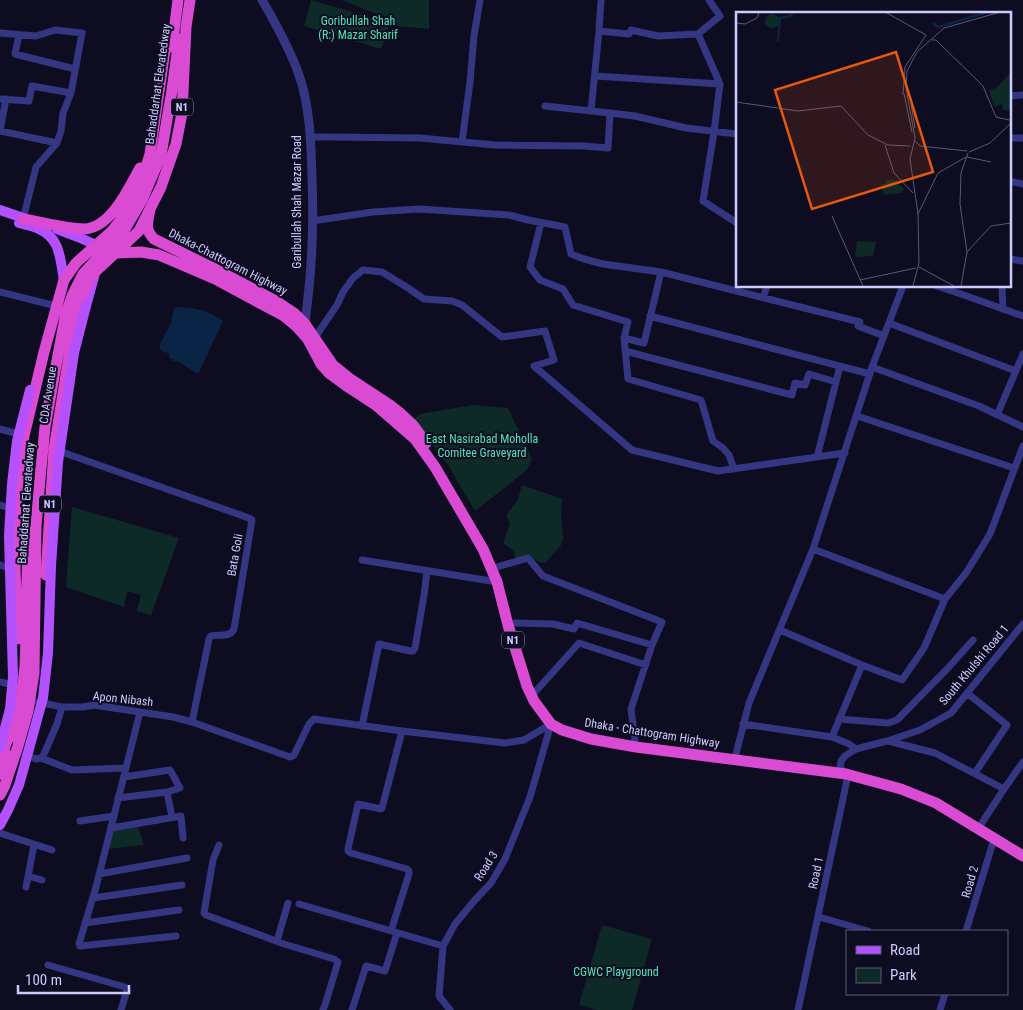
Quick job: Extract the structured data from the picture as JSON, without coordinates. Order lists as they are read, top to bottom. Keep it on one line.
{"streets":{"highway":["Bahaddarhat Elevatedway","N1","Dhaka-Chattogram Highway","CDA Avenue","Dhaka - Chattogram Highway"],"street":["Garibullah Shah Mazar Road","Bata Goli","South Khulshi Road 1","Apon Nibash","Road 3","Road 1","Road 2"]},"crossings":[["N1","Dhaka-Chattogram Highway"],["N1","Road 2"],["Garibullah Shah Mazar Road","Dhaka-Chattogram Highway"],["Dhaka-Chattogram Highway","CDA Avenue"],["Dhaka-Chattogram Highway","Dhaka - Chattogram Highway"],["Dhaka-Chattogram Highway","Road 1"],["CDA Avenue","Bata Goli"],["CDA Avenue","Apon Nibash"],["CDA Avenue","Dhaka - Chattogram Highway"],["Bata Goli","Apon Nibash"],["Dhaka - Chattogram Highway","Road 3"],["Dhaka - Chattogram Highway","Road 1"]],"parks":["Goribullah Shah (R:) Mazar Sharif","East Nasirabad Moholla Comitee Graveyard","CGWC Playground"],"legend":["Road","Park"],"scale_bar":"100 m"}
